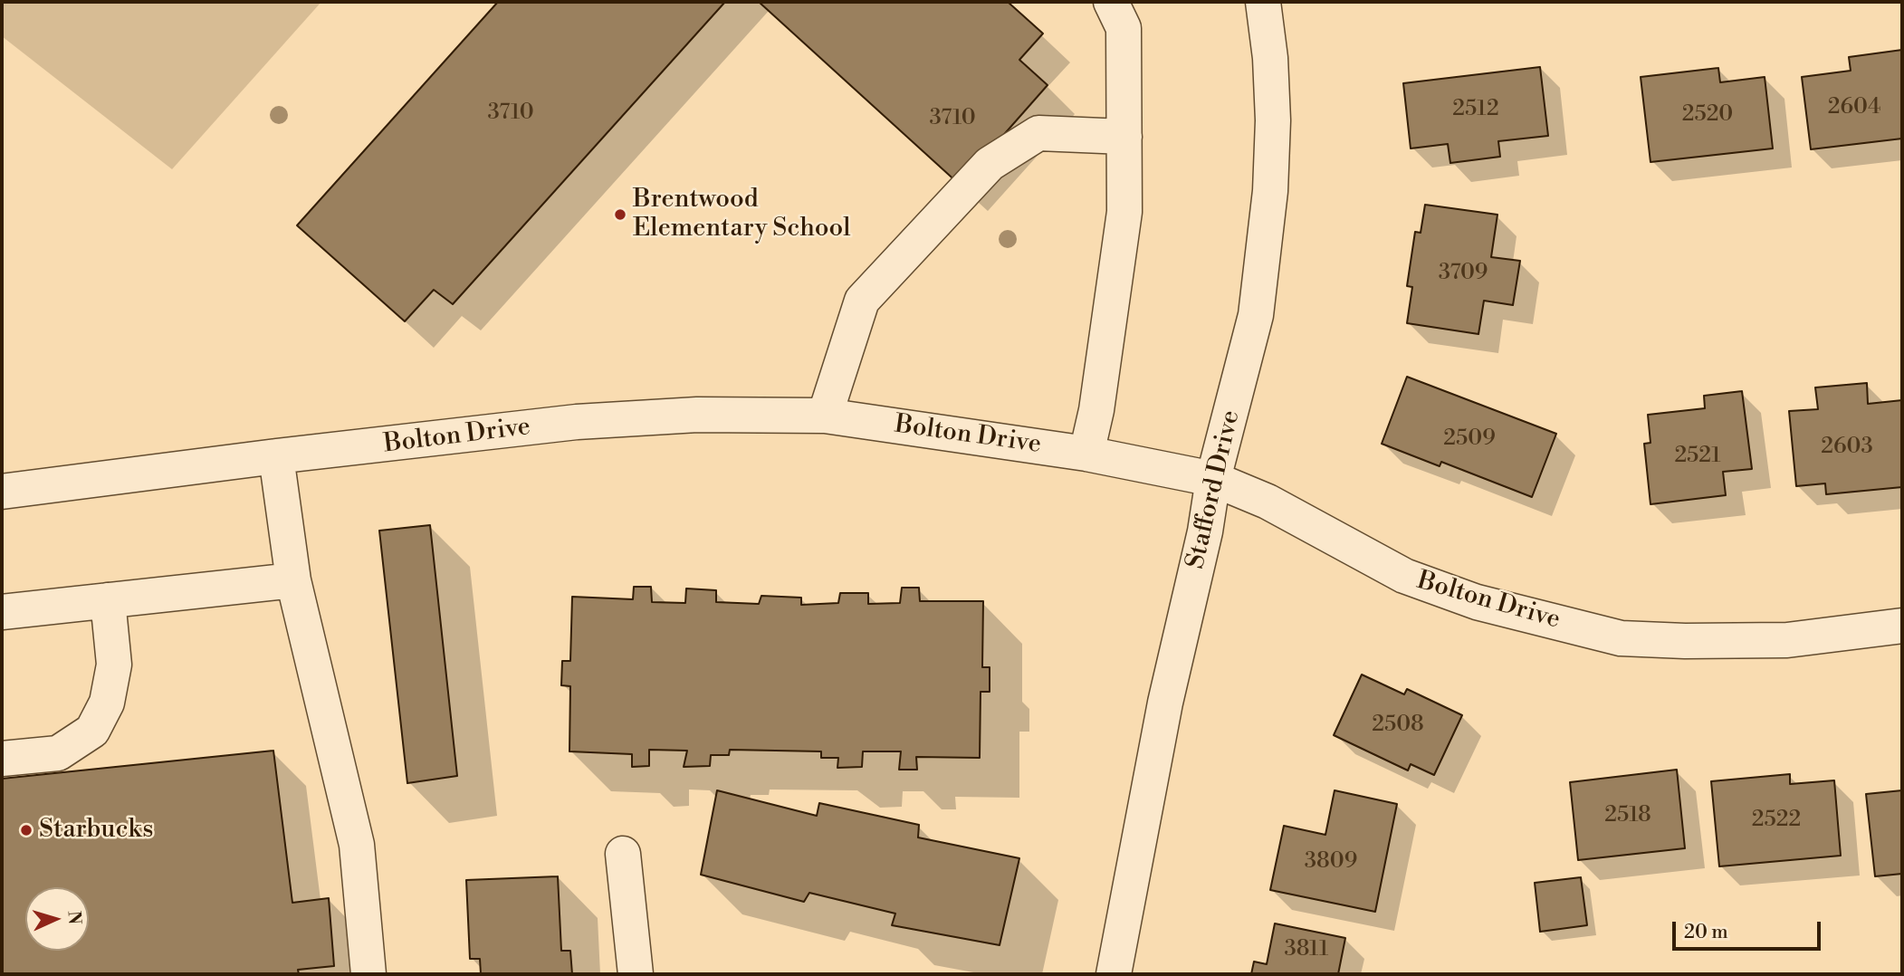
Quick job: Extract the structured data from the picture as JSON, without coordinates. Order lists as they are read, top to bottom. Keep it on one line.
{"streets":{"street":["Bolton Drive","Stafford Drive"]},"crossings":[["Bolton Drive","Stafford Drive"]],"places":["Brentwood Elementary School","Starbucks"],"house_numbers":["2604","2512","3710","2520","3710","3709","2509","2603","2521","2508","2518","2522","3809","3811"],"scale_bar":"20 m","north":"right"}
